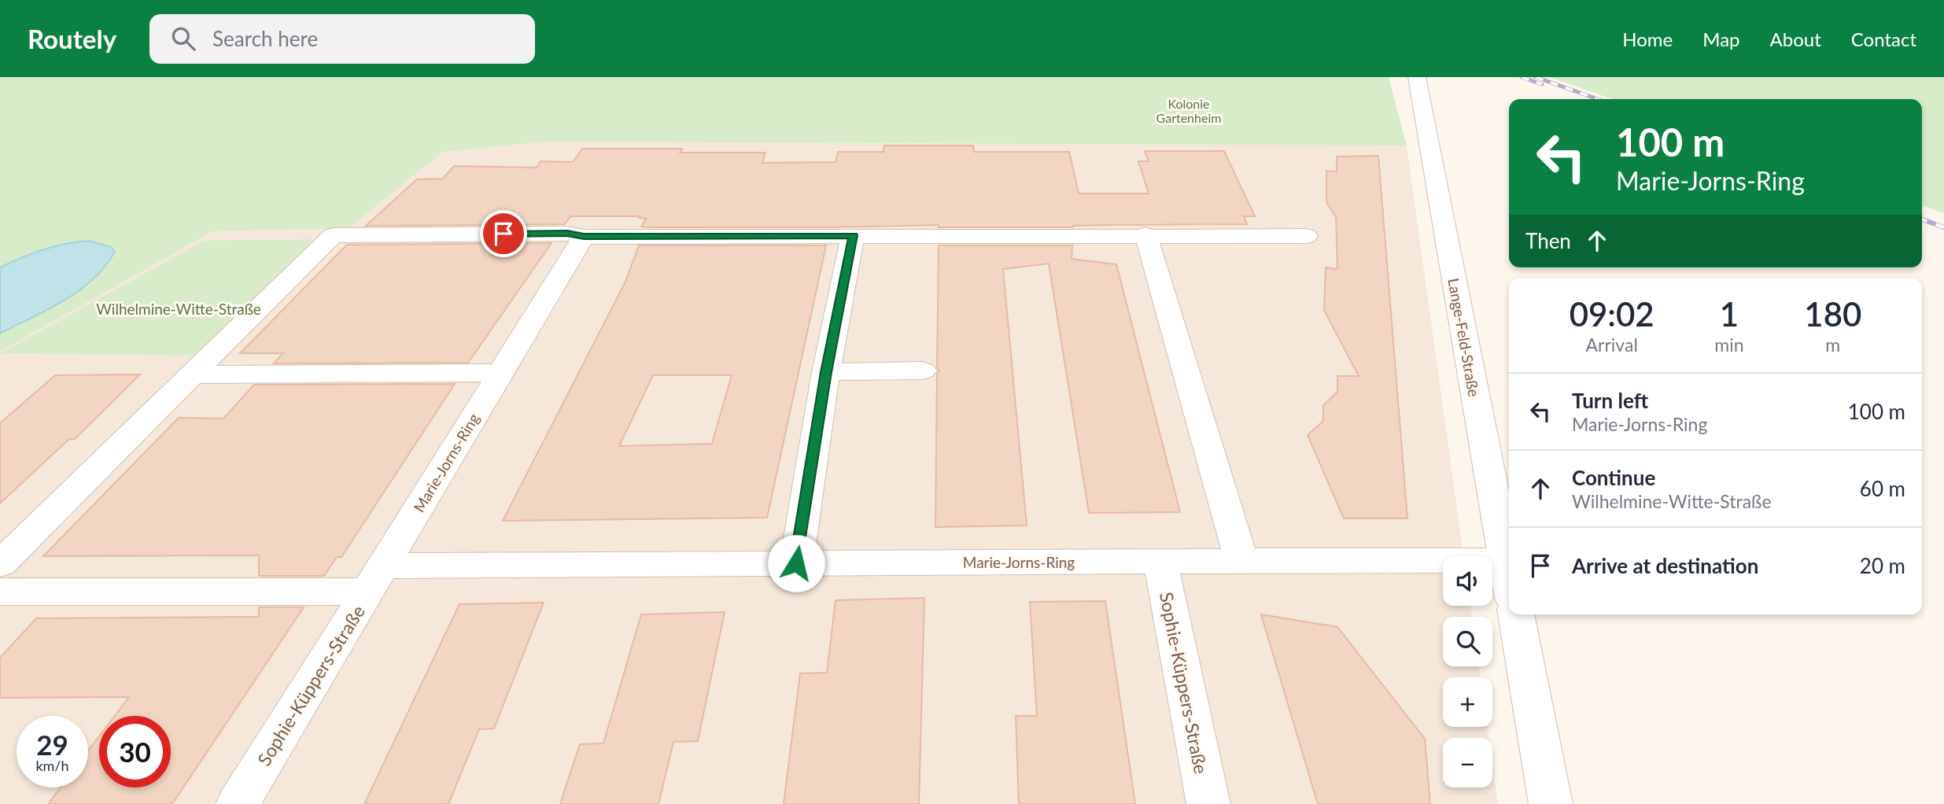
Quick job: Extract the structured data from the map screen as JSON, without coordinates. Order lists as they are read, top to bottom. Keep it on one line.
{"streets":{"street":["Lange-Feld-Straße","Marie-Jorns-Ring","Sophie-Küppers-Straße"]},"crossings":[["Lange-Feld-Straße","Marie-Jorns-Ring"],["Marie-Jorns-Ring","Sophie-Küppers-Straße"]],"parks":["Kolonie Gartenheim","Wilhelmine-Witte-Straße"],"page":{"header":"Routely","search":"Search here","nav":["Home","Map","About","Contact"],"turn":["100 m","Marie-Jorns-Ring"],"then":"Then","eta":["09:02","Arrival","1","min","180","m"],"list":[{"name":"Turn left","note":"Marie-Jorns-Ring","value":"100 m"},{"name":"Continue","note":"Wilhelmine-Witte-Straße","value":"60 m"},{"name":"Arrive at destination","value":"20 m"}],"map_buttons":["+","−"],"speed":"29 km/h","limit":"30"}}
